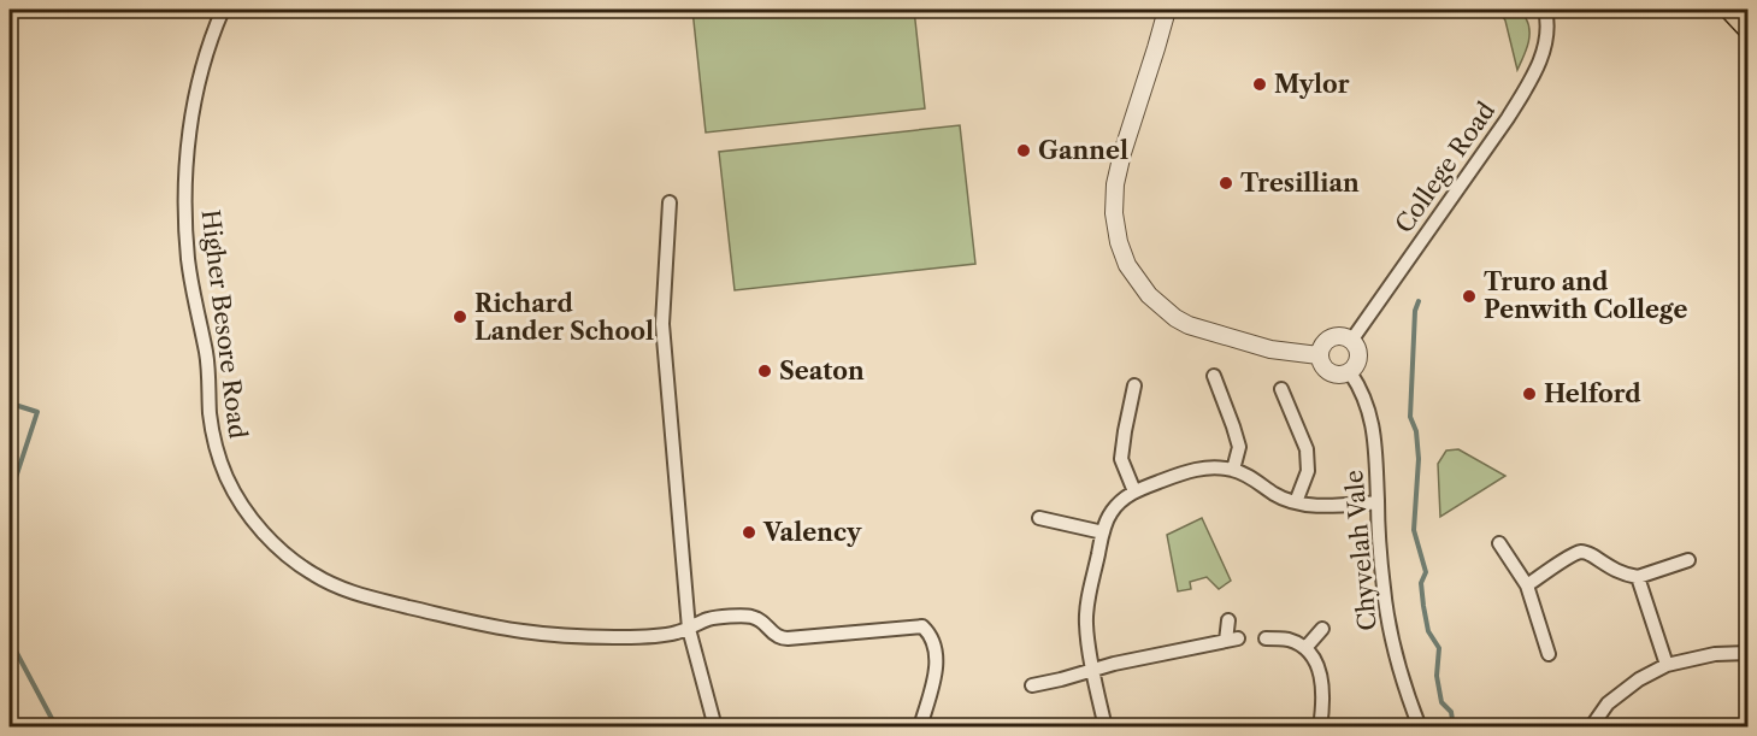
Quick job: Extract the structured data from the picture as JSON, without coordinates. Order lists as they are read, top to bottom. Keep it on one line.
{"streets":{"street":["College Road","Higher Besore Road","Chyvelah Vale"]},"crossings":[["College Road","Chyvelah Vale"]],"places":["Mylor","Gannel","Tresillian","Truro and Penwith College","Richard Lander School","Seaton","Helford","Valency"]}
